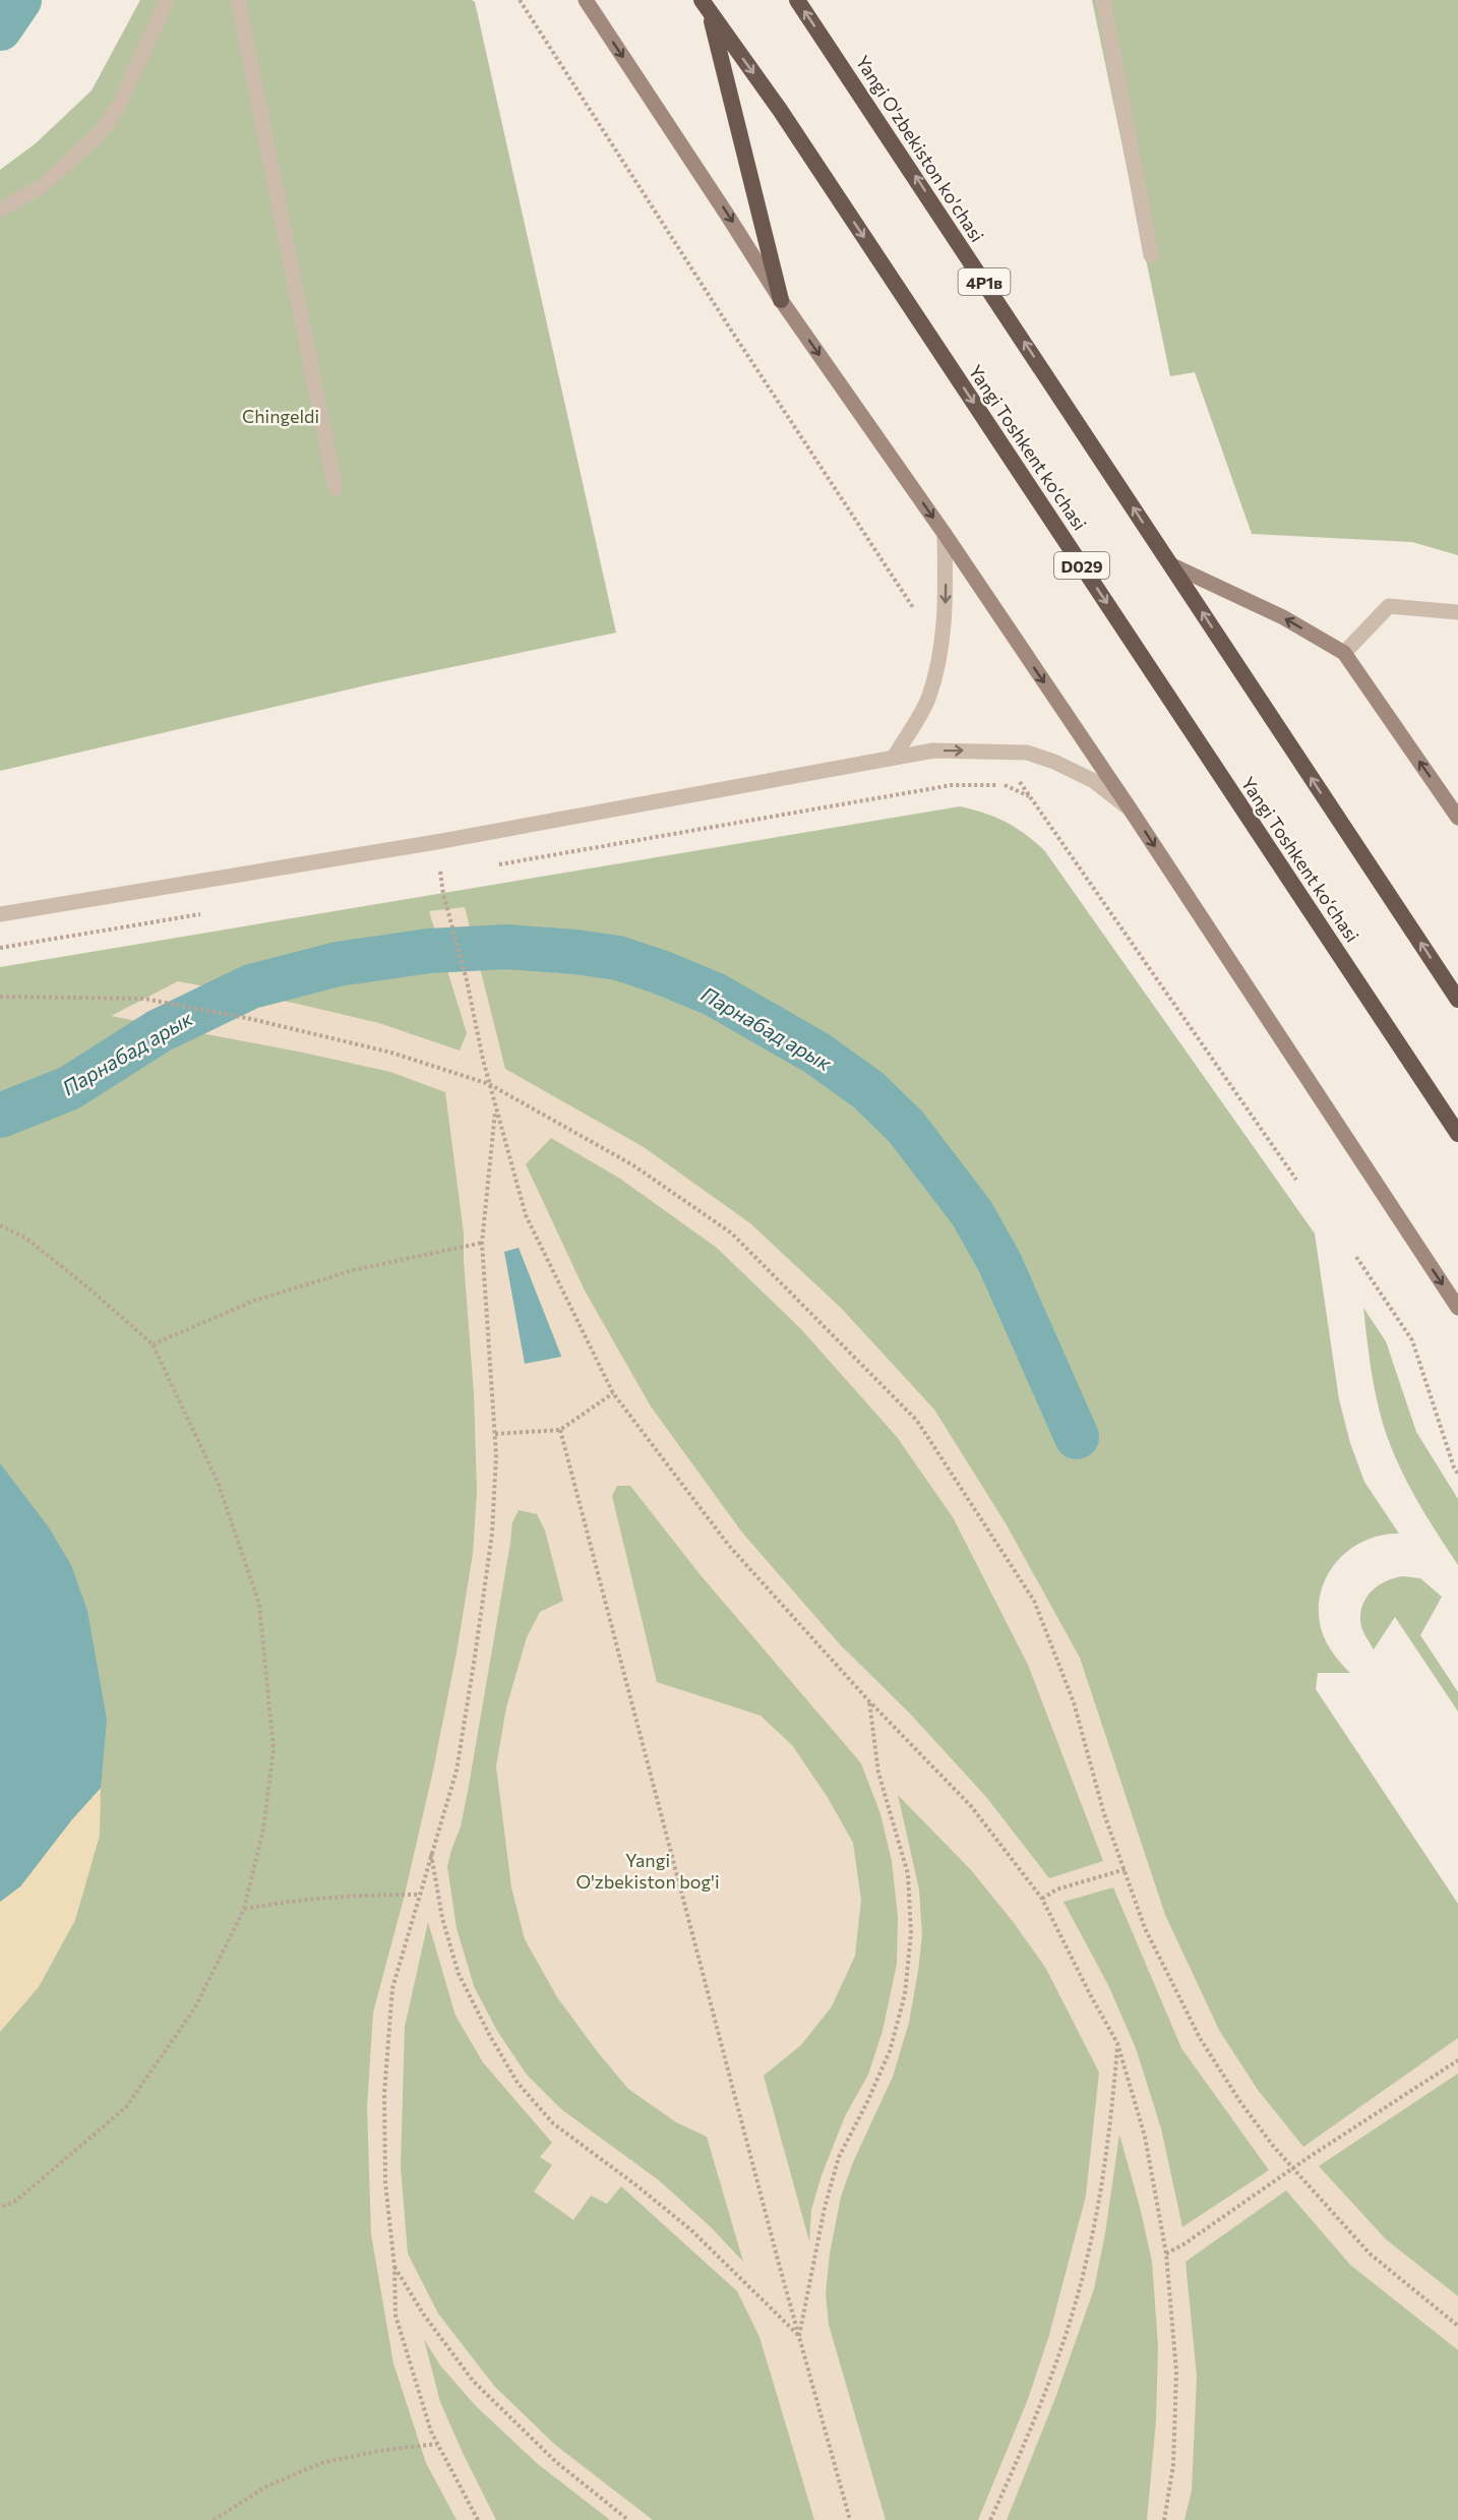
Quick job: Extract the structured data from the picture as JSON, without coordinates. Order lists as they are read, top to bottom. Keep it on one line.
{"streets":{"highway":["Yangi O'zbekiston ko'chasi","4Р1в","Yangi Toshkent ko‘chasi","D029"]},"one_way":["Yangi O'zbekiston ko'chasi"],"water":["Парнабад арык"],"parks":["Chingeldi","Yangi O'zbekiston bog'i"]}
